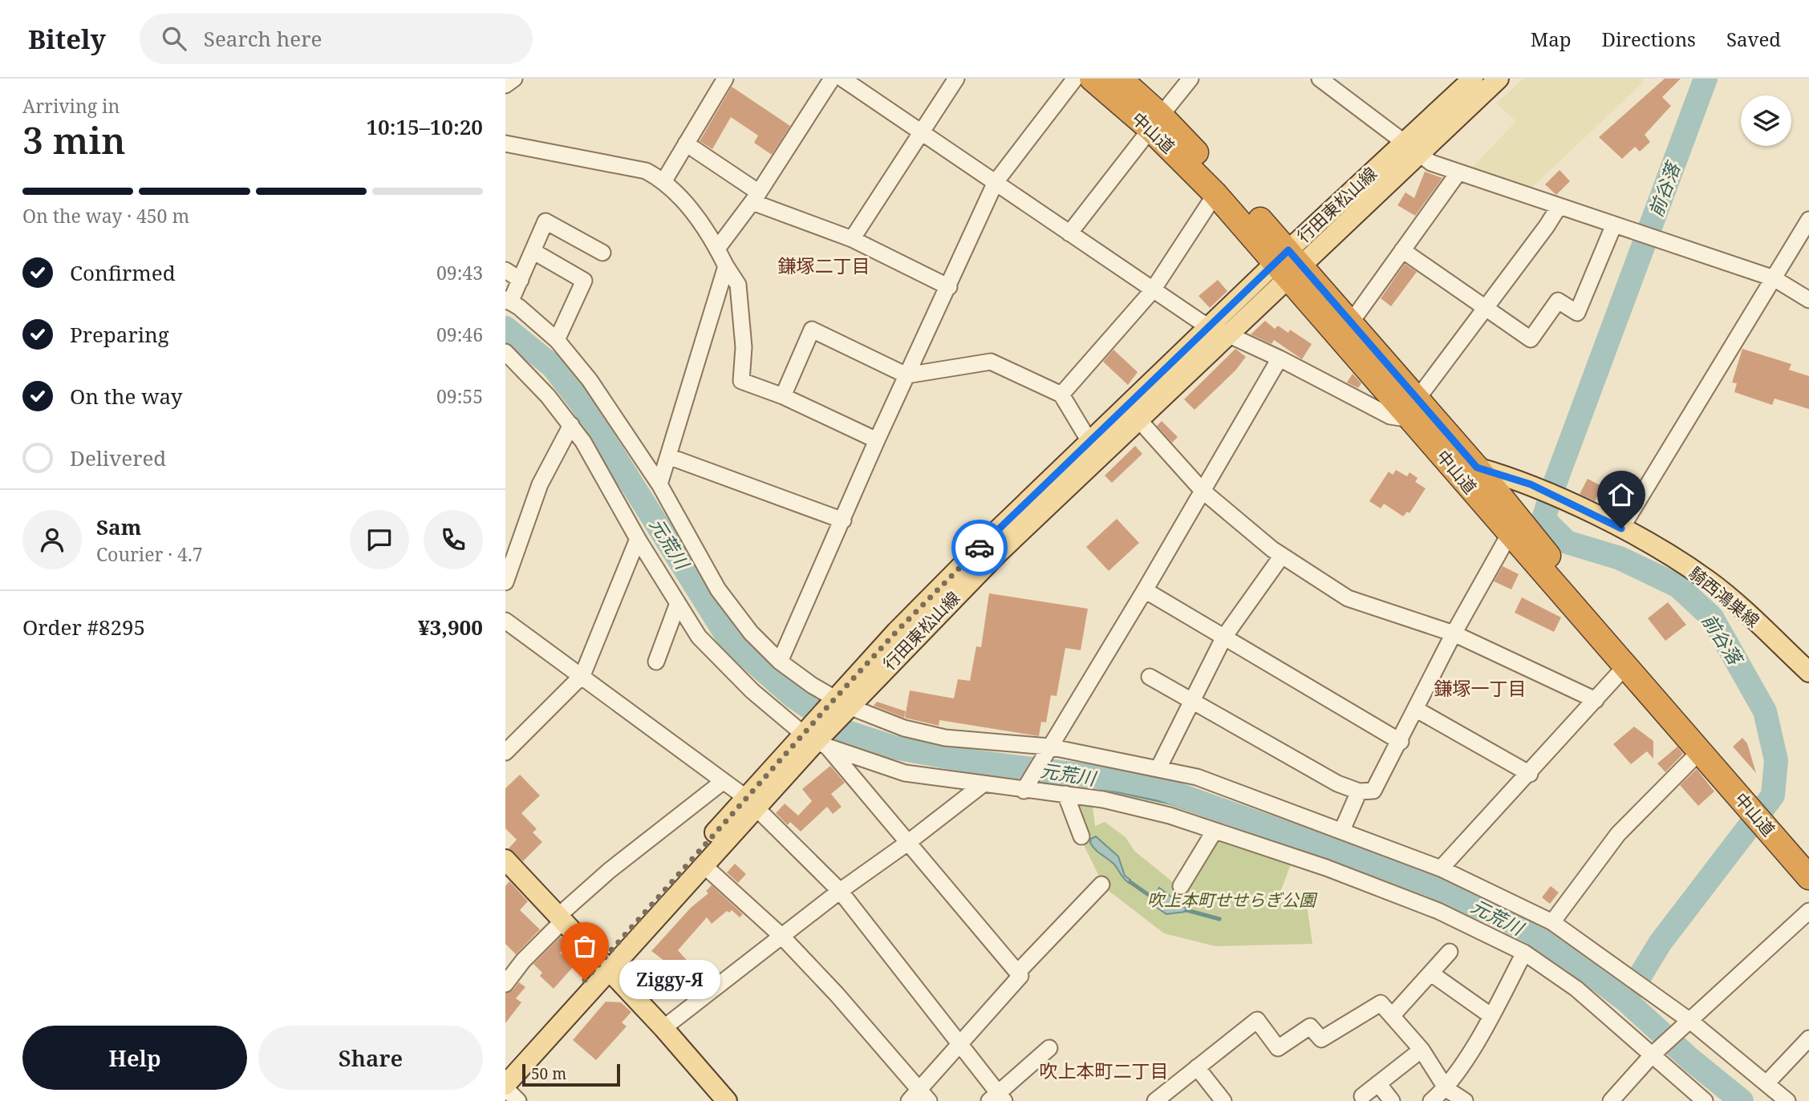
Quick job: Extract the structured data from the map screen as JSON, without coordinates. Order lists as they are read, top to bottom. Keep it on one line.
{"streets":{"highway":["中山道"],"main road":["行田東松山線","騎西鴻巣線"]},"crossings":[["中山道","行田東松山線"],["中山道","騎西鴻巣線"]],"districts":["鎌塚二丁目","鎌塚一丁目","吹上本町二丁目"],"water":["前谷落","元荒川"],"parks":["吹上本町せせらぎ公園"],"places":["Ziggy-Я"],"scale_bar":"50 m","page":{"header":"Bitely","search":"Search here","nav":["Map","Directions","Saved"],"heading":["3 min","Arriving in","10:15–10:20"],"panel":["Sam","Courier · 4.7","Order #8295","¥3,900"],"bar":"On the way · 450 m","list":[["Confirmed","09:43"],["Preparing","09:46"],["On the way","09:55"],"Delivered"],"bubble":"Ziggy-Я","buttons":["Help","Share"],"scale":"50 m"}}
